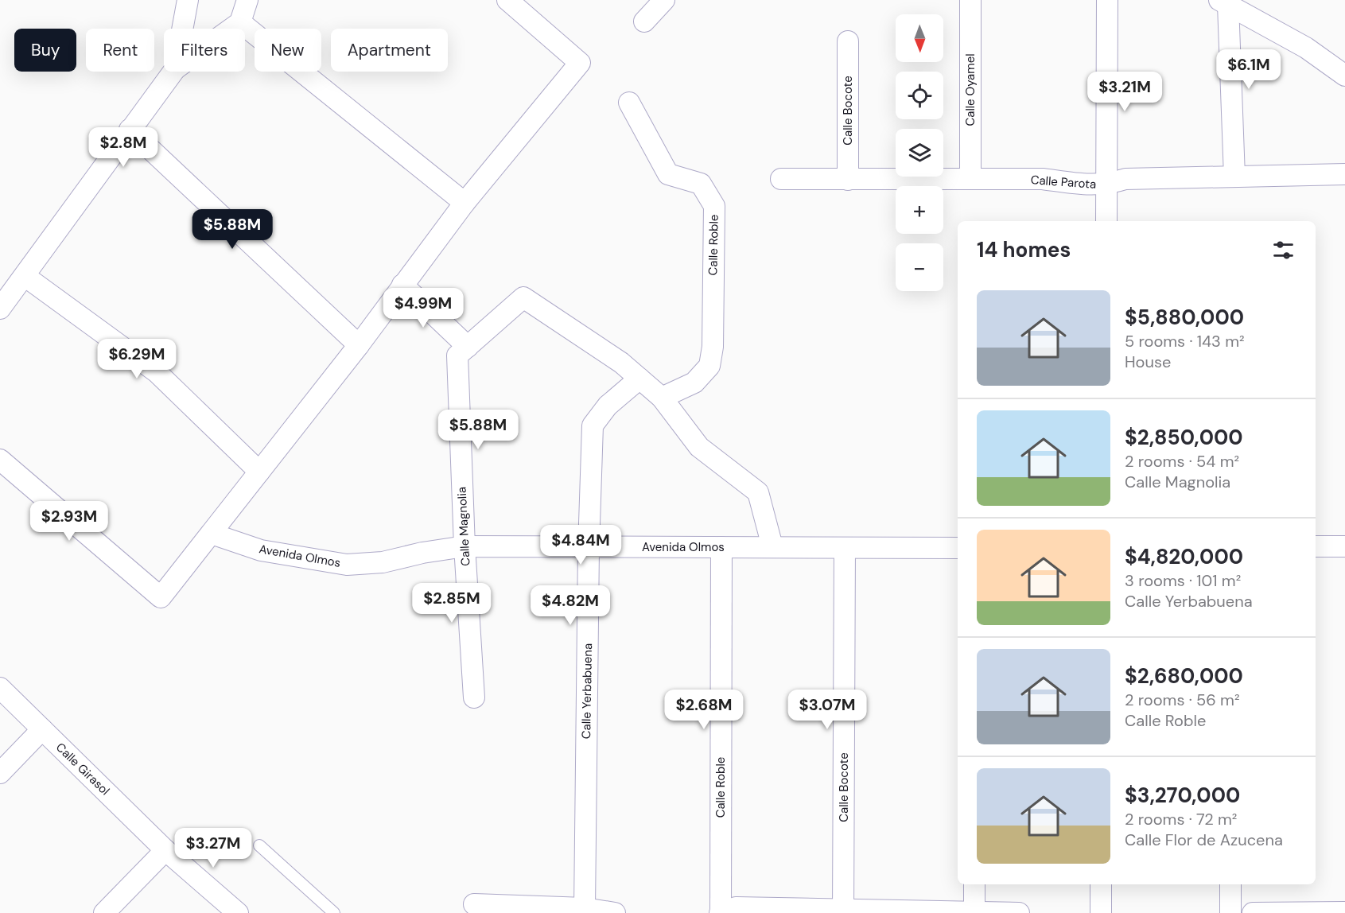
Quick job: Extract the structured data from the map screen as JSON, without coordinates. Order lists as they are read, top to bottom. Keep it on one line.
{"streets":{"street":["Calle Oyamel","Calle Bocote","Calle Parota","Calle Roble","Calle Magnolia","Avenida Olmos","Calle Yerbabuena","Calle Girasol"]},"crossings":[["Calle Oyamel","Calle Parota"],["Calle Bocote","Calle Parota"],["Calle Bocote","Avenida Olmos"],["Calle Roble","Avenida Olmos"],["Calle Magnolia","Avenida Olmos"],["Avenida Olmos","Calle Yerbabuena"]],"north":"bottom","page":{"map_buttons":["+","−"],"chip":["Buy","Rent","Filters","New","Apartment"],"price":["$6.1M","$3.21M","$2.8M","$5.88M","$4.99M","$6.29M","$5.88M","$2.93M","$4.84M","$2.85M","$4.82M","$2.68M","$3.07M","$3.27M"],"heading":"14 homes","list":[{"name":"$5,880,000","note":"5 rooms · 143 m² · House"},{"name":"$2,850,000","note":"2 rooms · 54 m² · Calle Magnolia"},{"name":"$4,820,000","note":"3 rooms · 101 m² · Calle Yerbabuena"},{"name":"$2,680,000","note":"2 rooms · 56 m² · Calle Roble"},{"name":"$3,270,000","note":"2 rooms · 72 m² · Calle Flor de Azucena"}]}}
